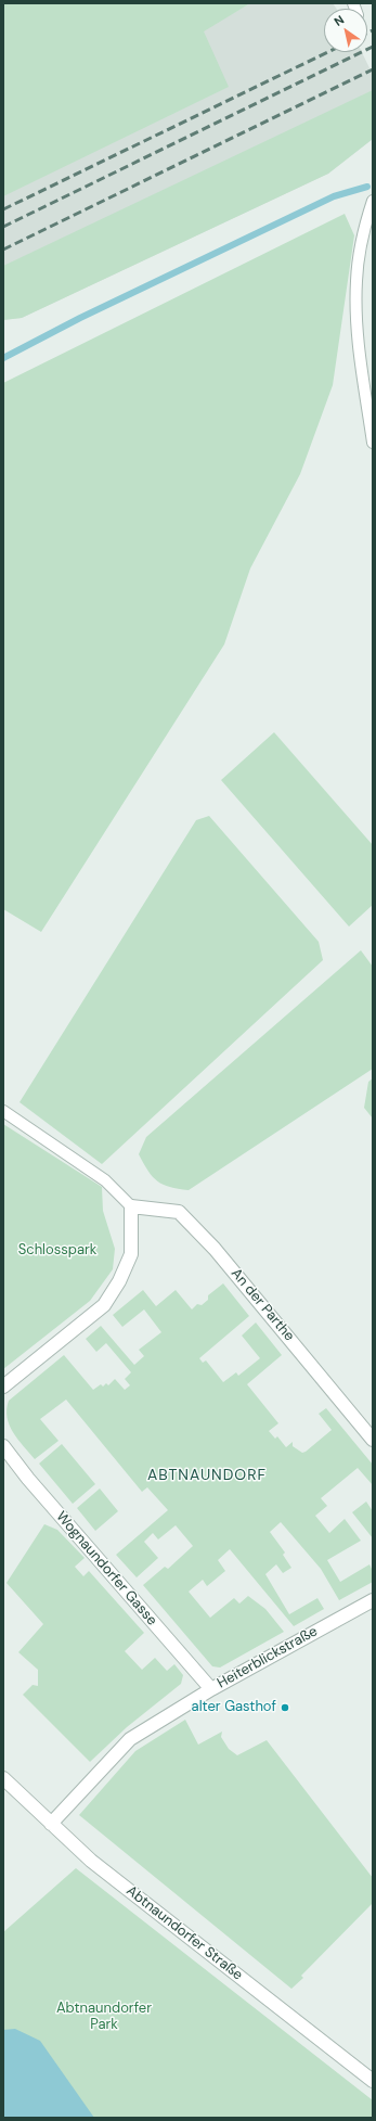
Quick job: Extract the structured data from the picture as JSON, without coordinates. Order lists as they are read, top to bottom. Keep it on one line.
{"streets":{"street":["An der Parthe","Wognaundorfer Gasse","Heiterblickstraße","Abtnaundorfer Straße"]},"crossings":[["Wognaundorfer Gasse","Heiterblickstraße"],["Heiterblickstraße","Abtnaundorfer Straße"]],"districts":["ABTNAUNDORF"],"parks":["Schlosspark","Abtnaundorfer Park"],"places":["alter Gasthof"],"north":"top left"}
